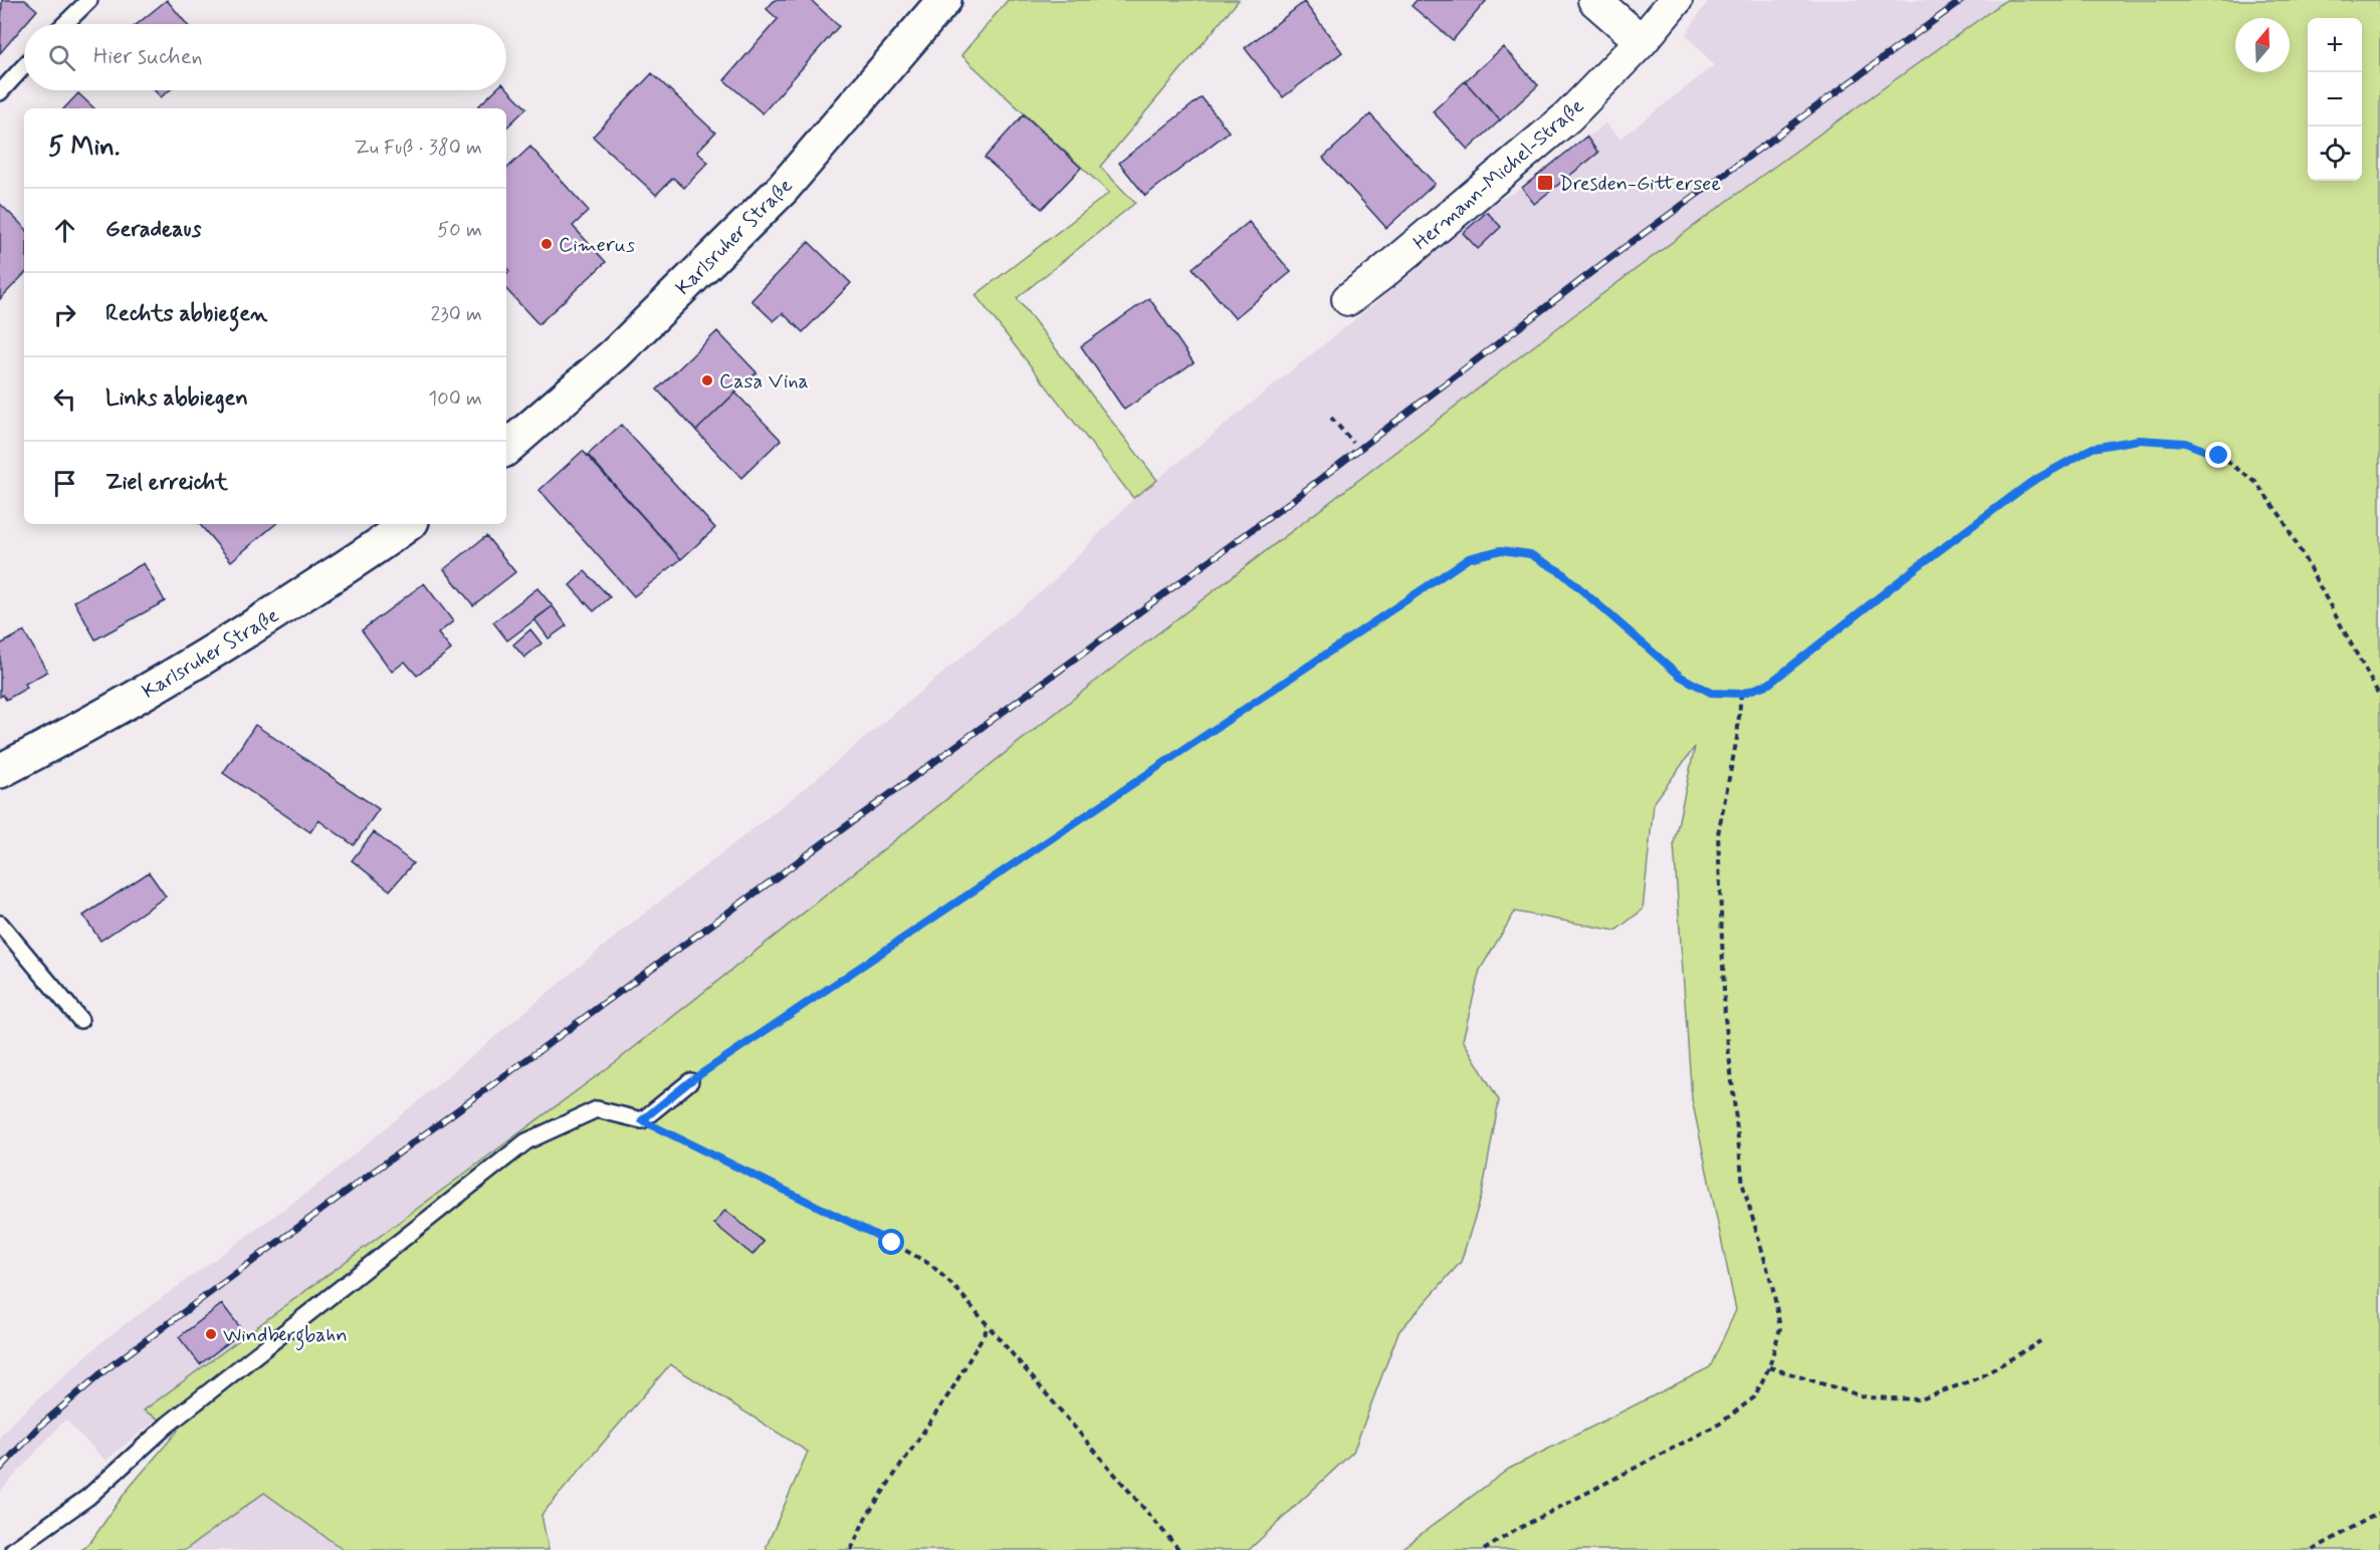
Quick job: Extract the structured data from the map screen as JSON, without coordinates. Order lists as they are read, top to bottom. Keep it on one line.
{"streets":{"main road":["Karlsruher Straße"],"street":["Hermann-Michel-Straße"]},"places":{"transit":["Dresden-Gittersee"],"other":["Cimerus","Casa Vina","Windbergbahn"]},"north":"top","page":{"map_buttons":["+","−"],"search":"Hier suchen","heading":["5 Min.","Zu Fuß · 380 m"],"list":[["Geradeaus","50 m"],["Rechts abbiegen","230 m"],["Links abbiegen","100 m"],"Ziel erreicht"]}}
